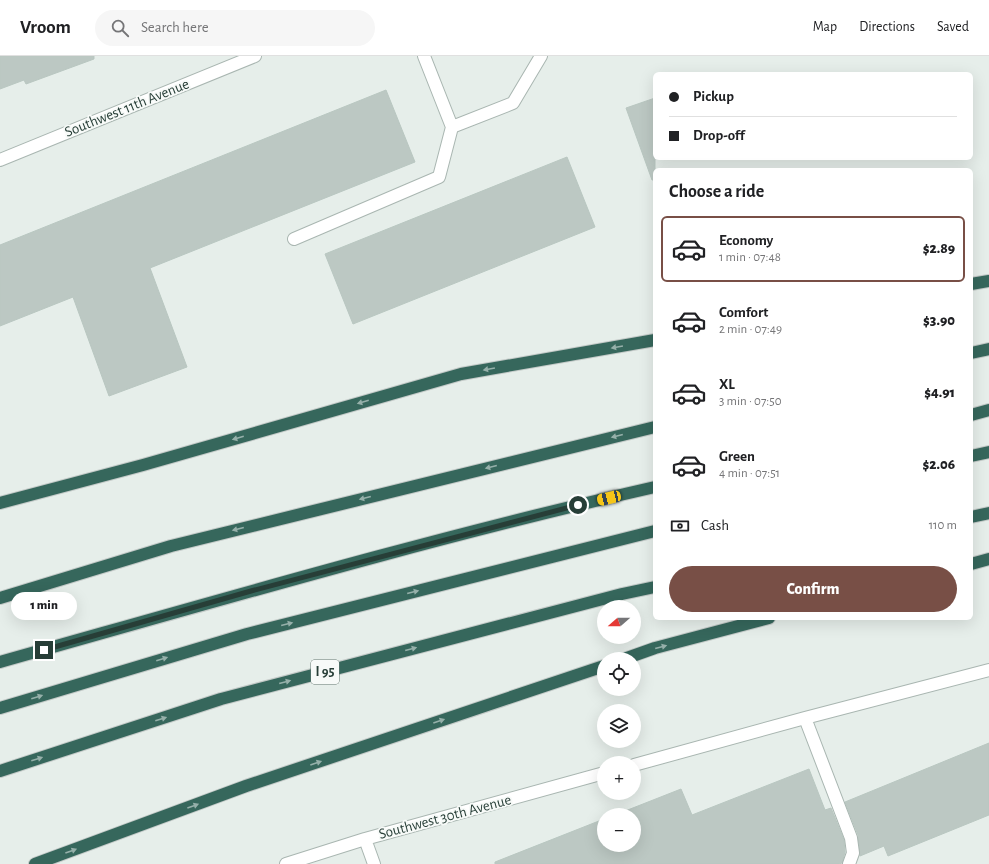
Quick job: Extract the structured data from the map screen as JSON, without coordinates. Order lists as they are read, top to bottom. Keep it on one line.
{"streets":{"highway":["I 95"],"street":["Southwest 11th Avenue","Southwest 30th Avenue"]},"north":"left","page":{"header":"Vroom","search":"Search here","nav":["Map","Directions","Saved"],"banner":["Pickup","Drop-off"],"heading":"Choose a ride","list":[{"name":"Economy","note":"1 min · 07:48","value":"$2.89"},{"name":"Comfort","note":"2 min · 07:49","value":"$3.90"},{"name":"XL","note":"3 min · 07:50","value":"$4.91"},{"name":"Green","note":"4 min · 07:51","value":"$2.06"}],"pay":["Cash","110 m"],"buttons":"Confirm","bubble":"1 min","map_buttons":["+","−"]}}
